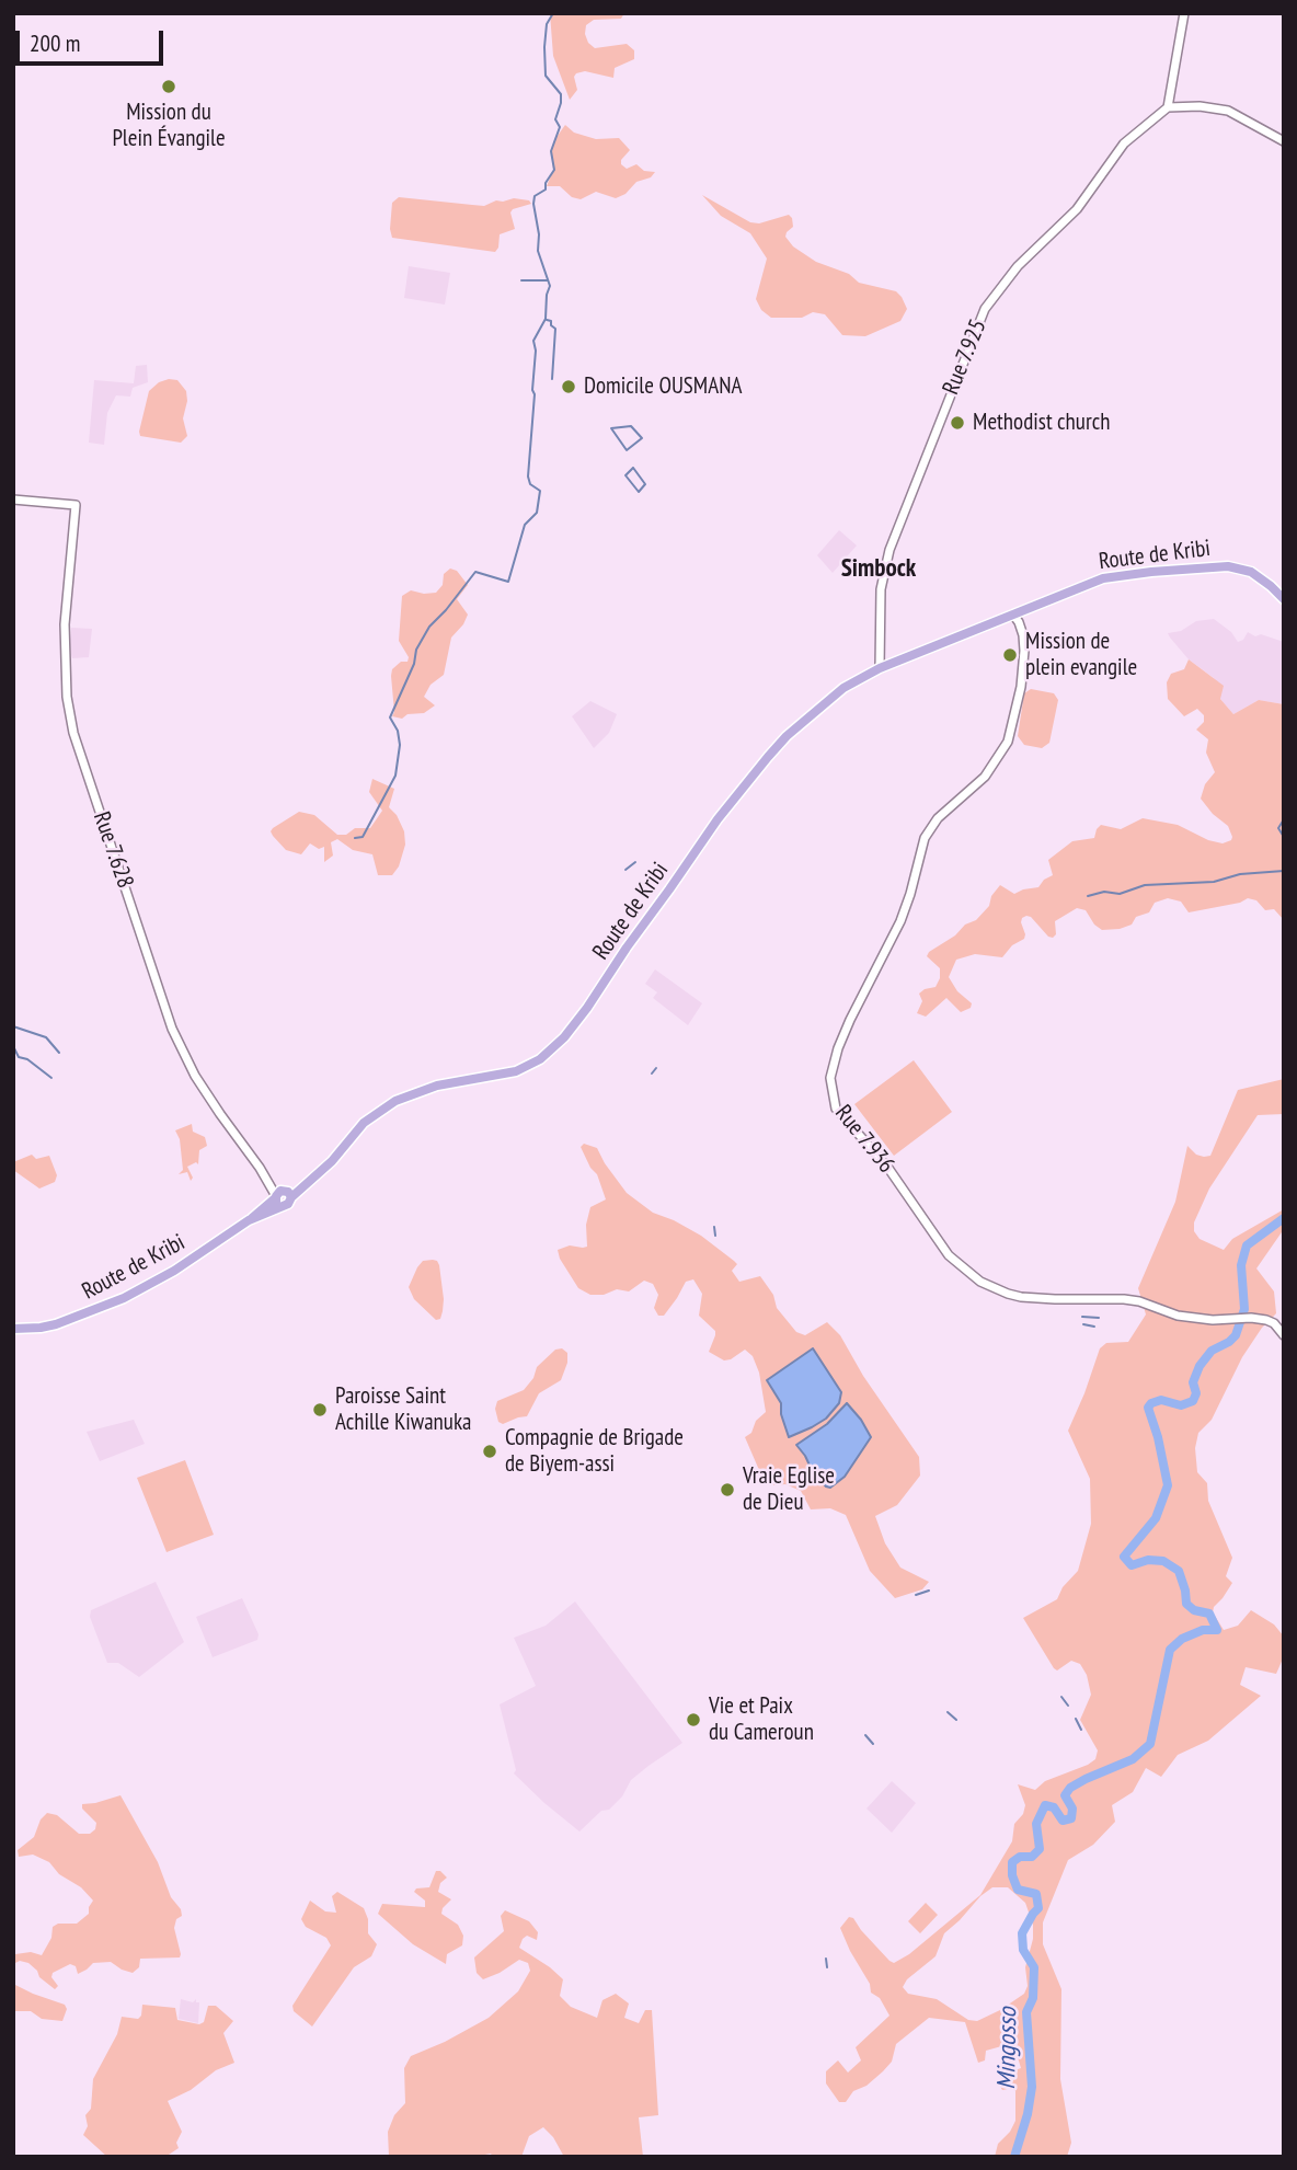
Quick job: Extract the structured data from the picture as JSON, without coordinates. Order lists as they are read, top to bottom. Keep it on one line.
{"streets":{"main road":["Route de Kribi"],"street":["Rue 7.925","Rue 7.628","Rue 7.936"]},"crossings":[["Rue 7.925","Route de Kribi"],["Route de Kribi","Rue 7.628"],["Route de Kribi","Rue 7.936"]],"districts":["Simbock"],"water":["Mingosso"],"places":["Mission du Plein Évangile","Domicile OUSMANA","Methodist church","Mission de plein evangile","Paroisse Saint Achille Kiwanuka","Compagnie de Brigade de Biyem-assi","Vraie Eglise de Dieu","Vie et Paix du Cameroun"],"scale_bar":"200 m"}
